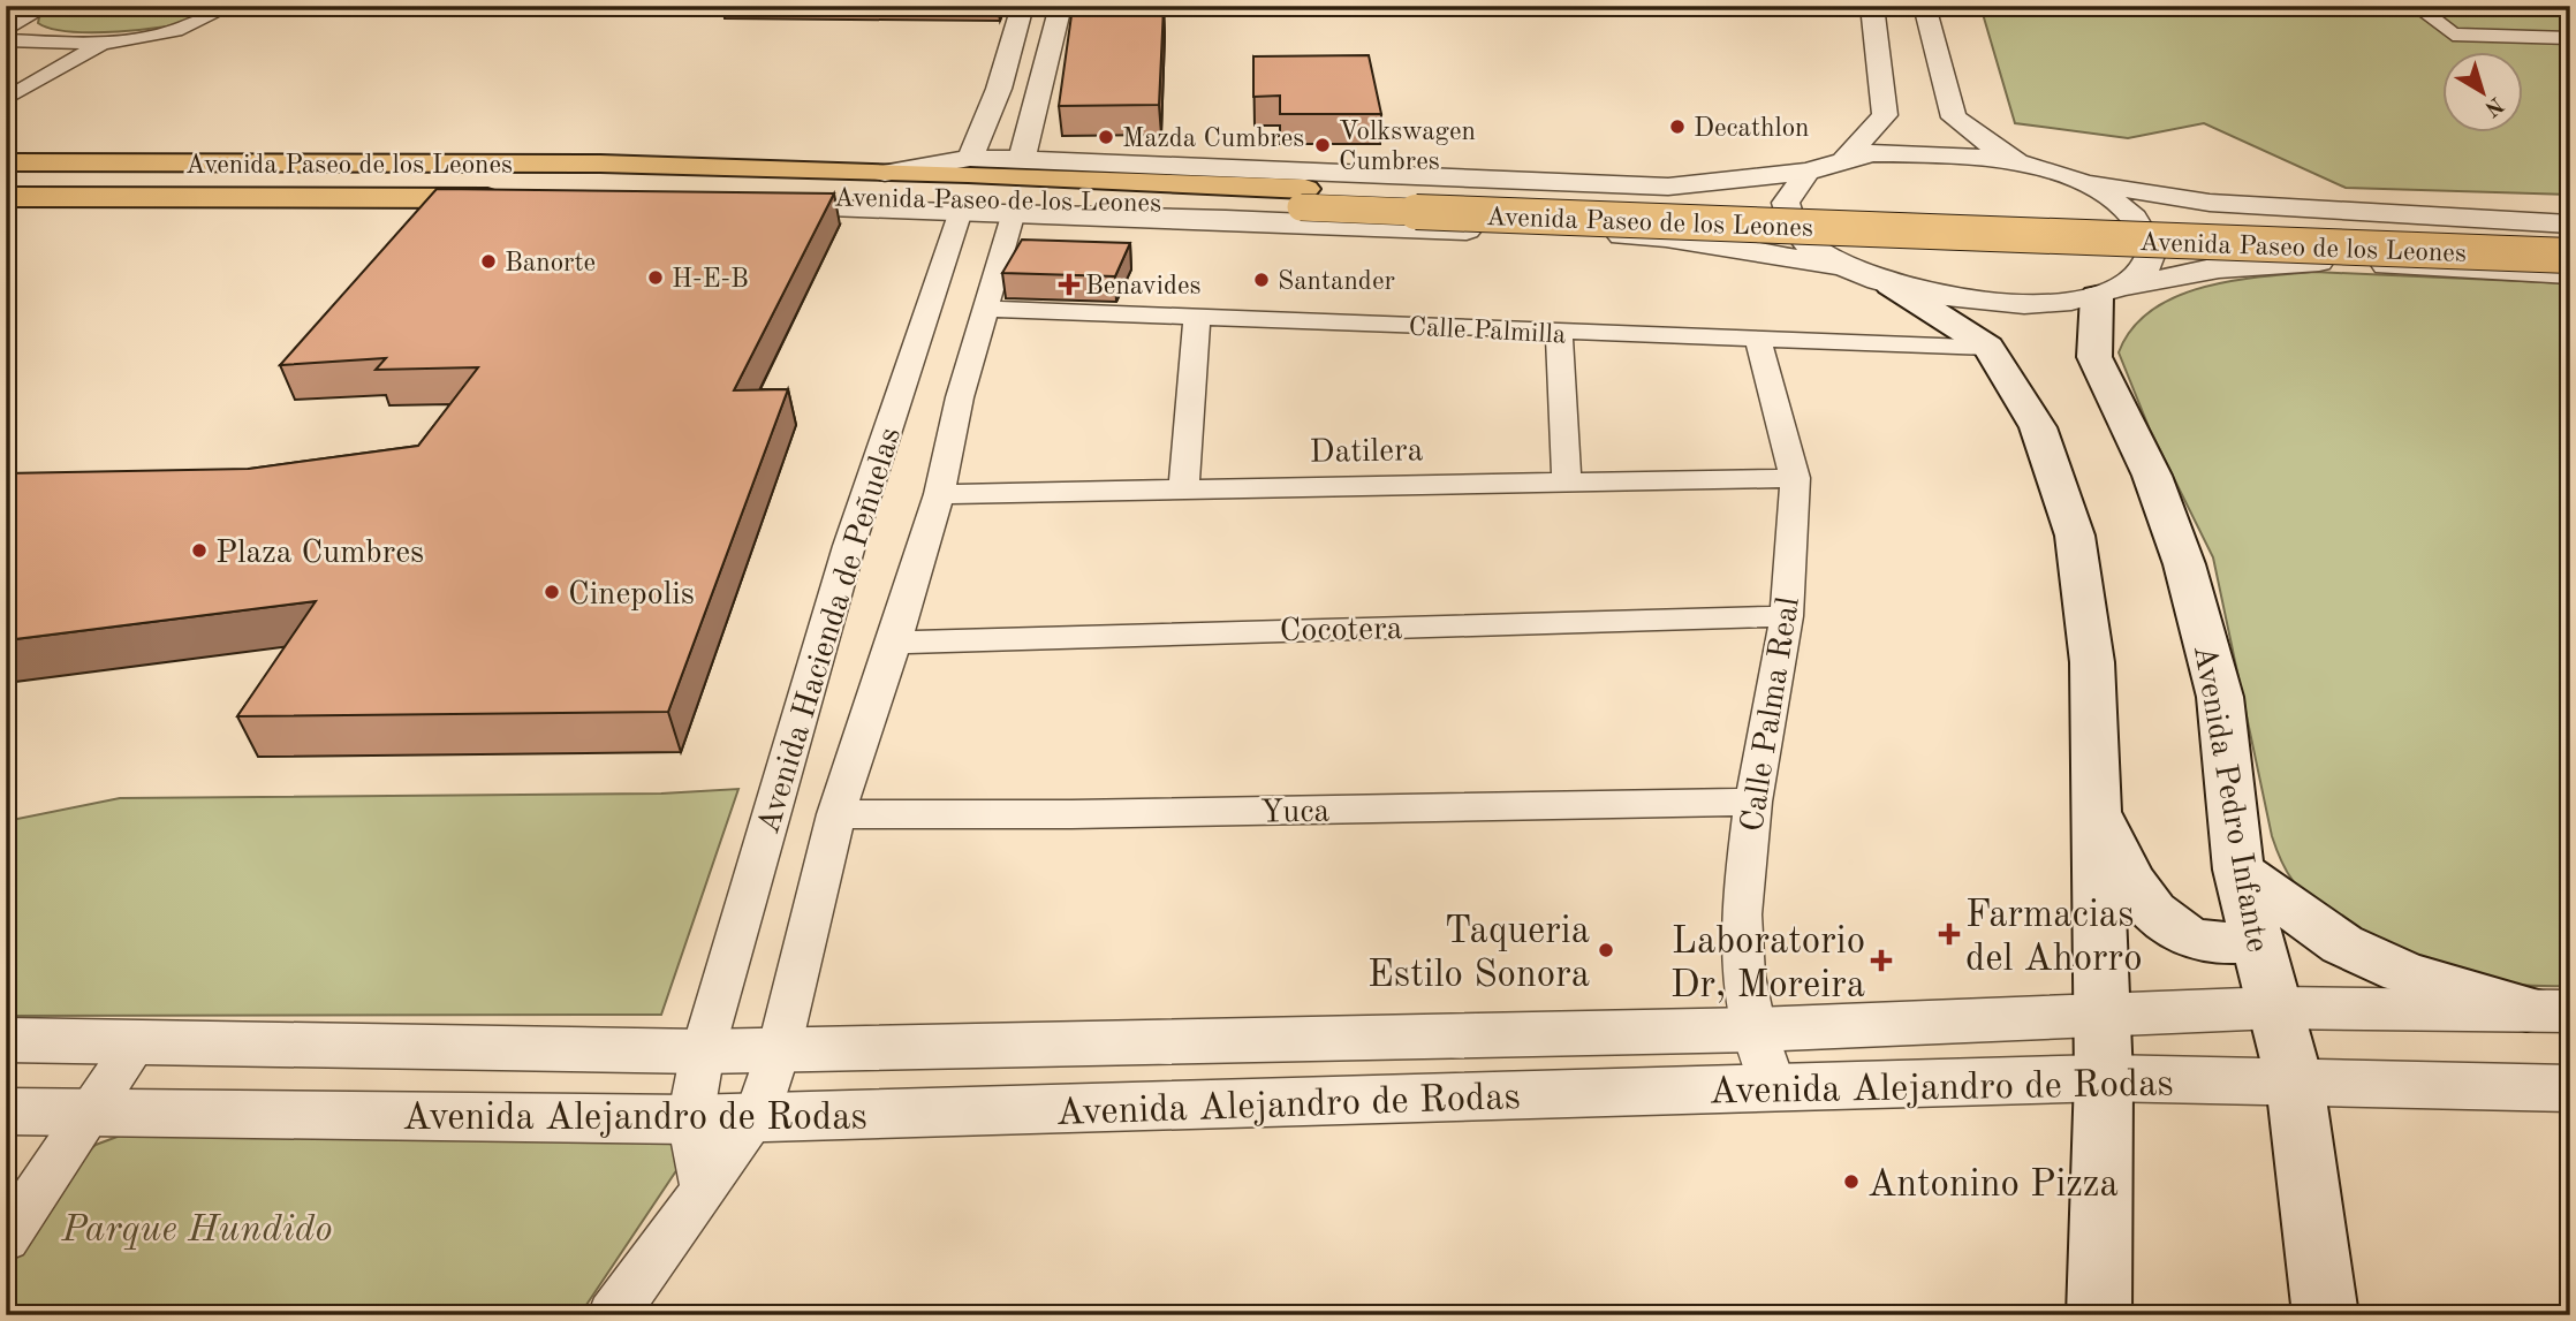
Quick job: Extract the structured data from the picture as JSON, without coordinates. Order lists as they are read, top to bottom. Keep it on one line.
{"streets":{"main road":["Avenida Paseo de los Leones","Avenida Pedro Infante"],"street":["Calle Palmilla","Datilera","Cocotera","Avenida Hacienda de Peñuelas","Calle Palma Real","Yuca","Avenida Alejandro de Rodas"]},"crossings":[["Avenida Paseo de los Leones","Avenida Hacienda de Peñuelas"],["Avenida Paseo de los Leones","Avenida Pedro Infante"],["Calle Palmilla","Avenida Hacienda de Peñuelas"],["Calle Palmilla","Calle Palma Real"],["Datilera","Avenida Hacienda de Peñuelas"],["Datilera","Calle Palma Real"],["Cocotera","Avenida Hacienda de Peñuelas"],["Cocotera","Calle Palma Real"],["Avenida Hacienda de Peñuelas","Yuca"],["Avenida Hacienda de Peñuelas","Avenida Alejandro de Rodas"],["Calle Palma Real","Yuca"],["Calle Palma Real","Avenida Alejandro de Rodas"],["Avenida Pedro Infante","Avenida Alejandro de Rodas"]],"parks":["Parque Hundido"],"places":{"other":["Decathlon","Mazda Cumbres","Volkswagen Cumbres","Banorte","H-E-B","Santander","Plaza Cumbres","Cinepolis","Taqueria Estilo Sonora","Antonino Pizza"],"health":["Benavides","Farmacias del Ahorro","Laboratorio Dr, Moreira"]},"north":"bottom right"}
